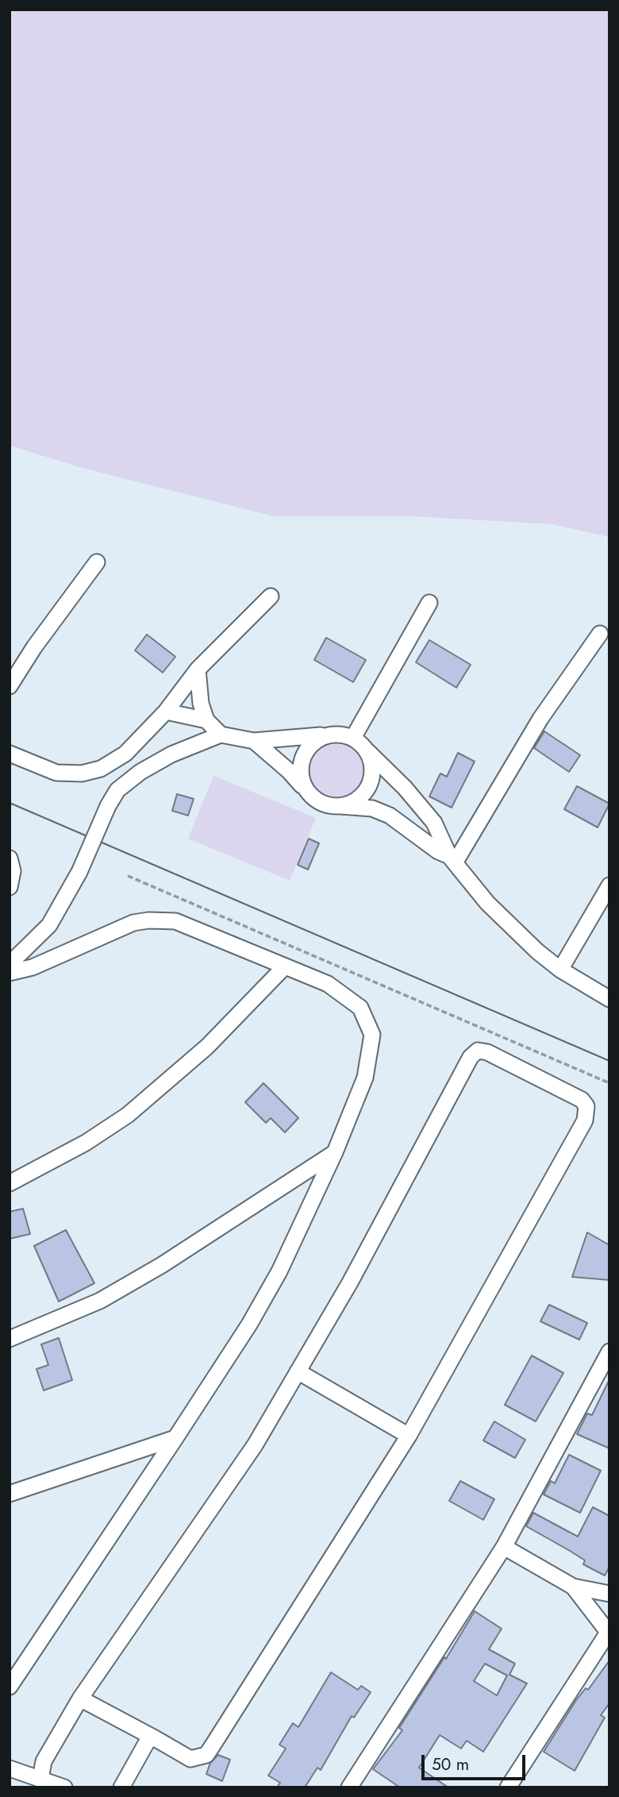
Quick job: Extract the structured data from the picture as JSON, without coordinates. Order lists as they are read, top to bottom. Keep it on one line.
{"scale_bar":"50 m"}
